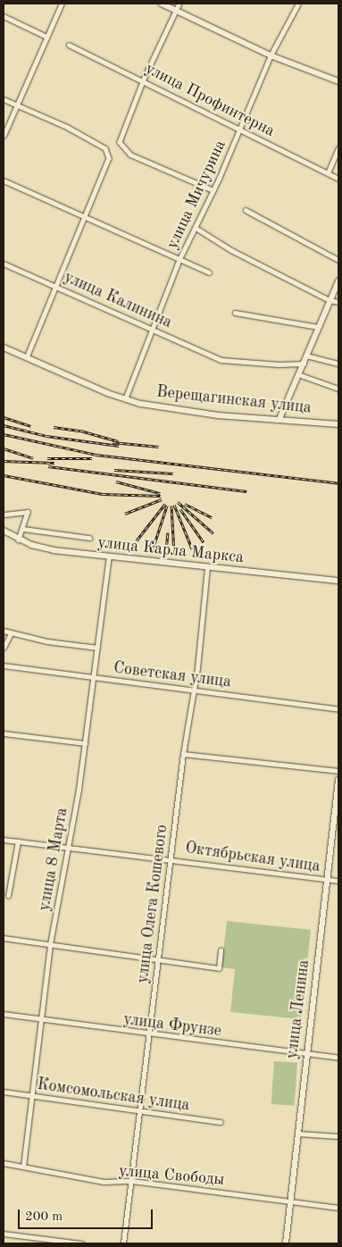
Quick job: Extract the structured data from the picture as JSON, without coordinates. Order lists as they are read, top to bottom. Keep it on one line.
{"streets":{"main road":["Верещагинская улица","улица Карла Маркса"],"street":["улица Профинтерна","улица Мичурина","улица Калинина","Советская улица","Октябрьская улица","улица 8 Марта","улица Олега Кошевого","улица Ленина","улица Фрунзе","Комсомольская улица","улица Свободы"]},"crossings":[["улица Профинтерна","улица Мичурина"],["улица Мичурина","улица Калинина"],["улица Мичурина","Верещагинская улица"],["улица Карла Маркса","улица 8 Марта"],["улица Карла Маркса","улица Олега Кошевого"],["Советская улица","улица 8 Марта"],["Советская улица","улица Олега Кошевого"],["Октябрьская улица","улица 8 Марта"],["Октябрьская улица","улица Олега Кошевого"],["Октябрьская улица","улица Ленина"],["улица 8 Марта","улица Фрунзе"],["улица 8 Марта","Комсомольская улица"],["улица 8 Марта","улица Свободы"],["улица Олега Кошевого","улица Фрунзе"],["улица Олега Кошевого","Комсомольская улица"],["улица Олега Кошевого","улица Свободы"],["улица Ленина","улица Фрунзе"],["улица Ленина","улица Свободы"]],"scale_bar":"200 m"}
